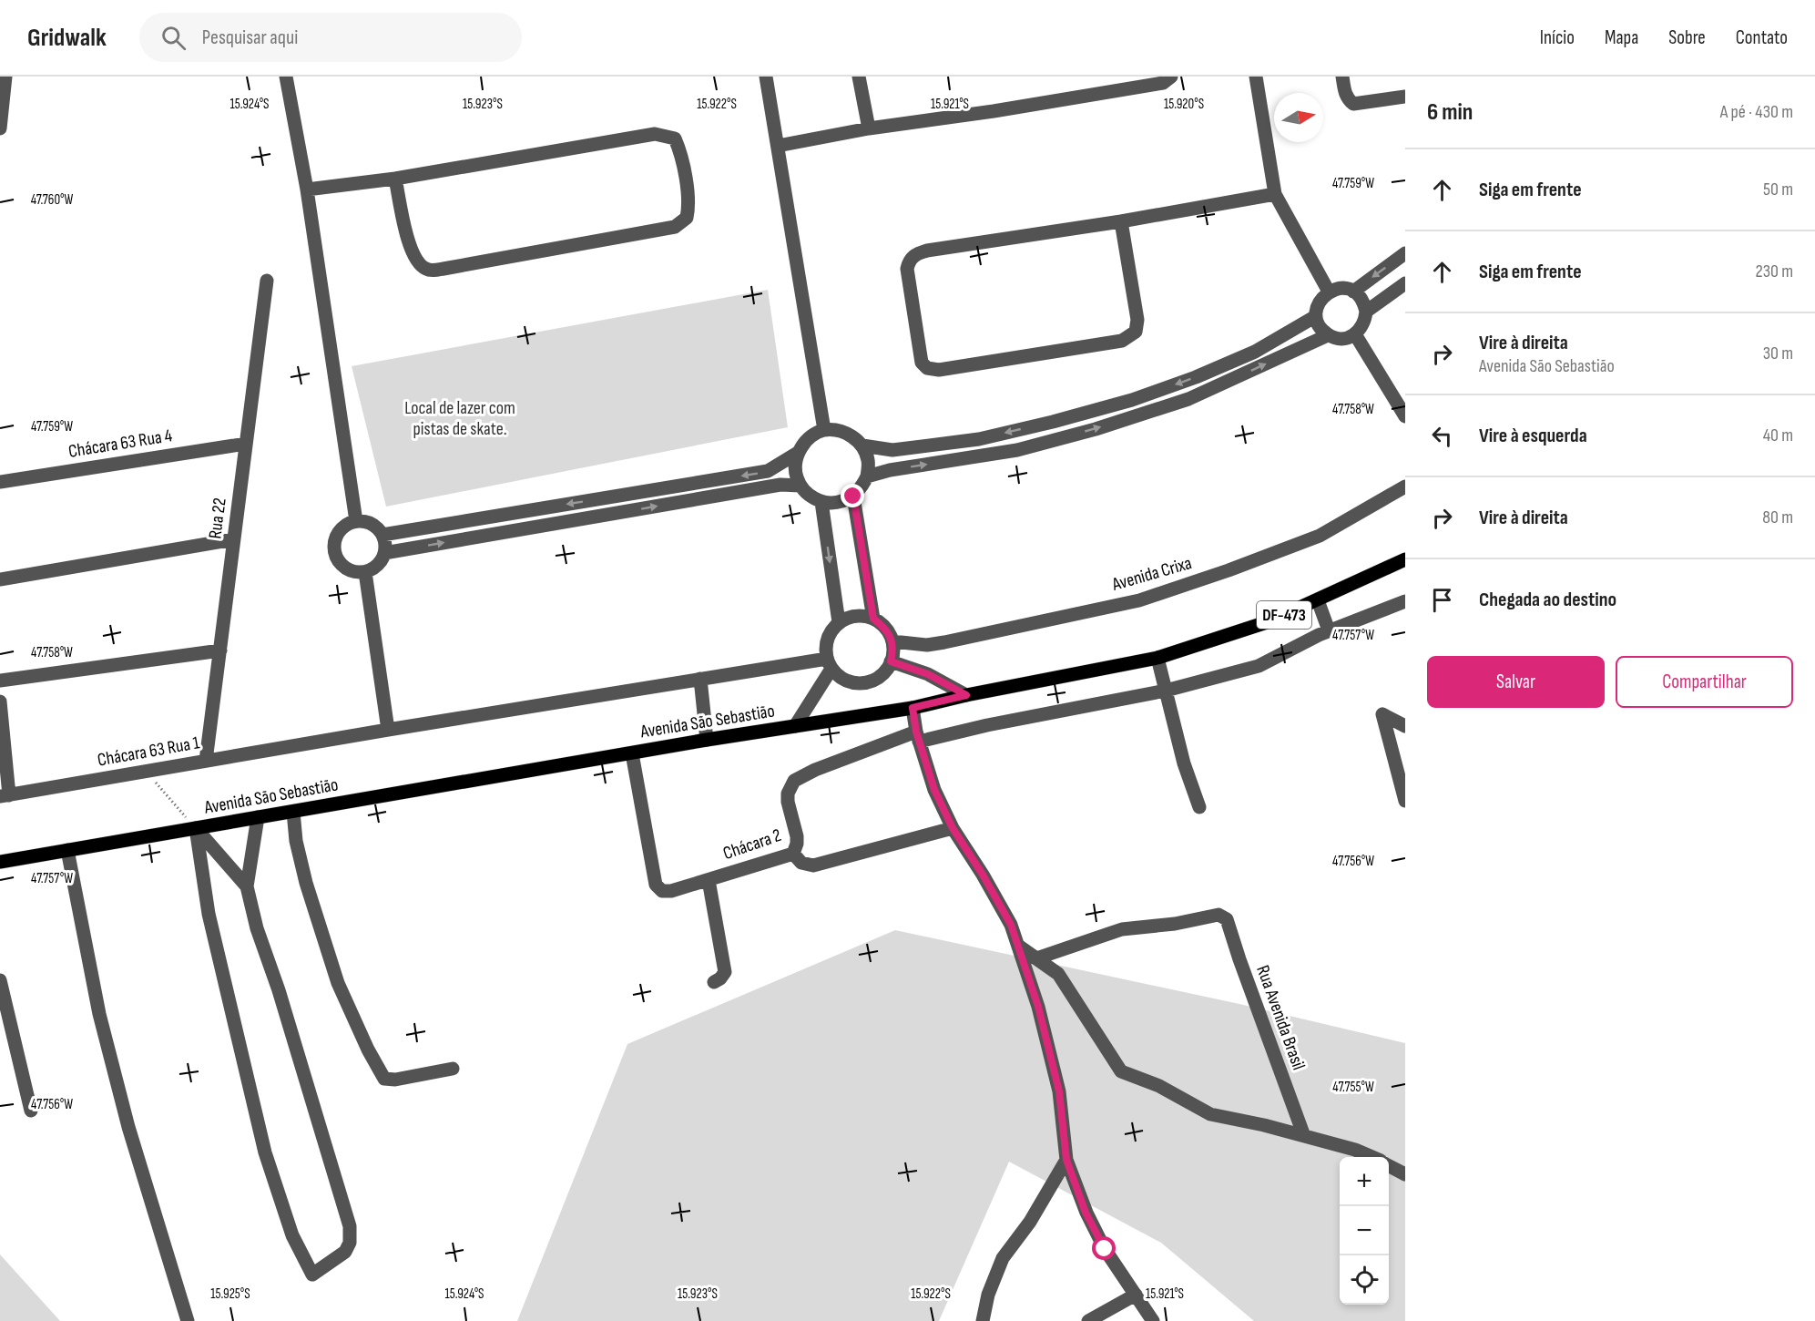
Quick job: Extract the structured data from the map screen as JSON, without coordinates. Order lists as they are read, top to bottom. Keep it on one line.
{"streets":{"main road":["DF-473","Avenida São Sebastião"],"street":["Chácara 63 Rua 4","Rua 22","Avenida Crixa","Chácara 63 Rua 1","Chácara 2","Rua Avenida Brasil"]},"crossings":[["Chácara 63 Rua 4","Rua 22"],["Rua 22","Chácara 63 Rua 1"],["Avenida Crixa","Chácara 63 Rua 1"],["Avenida São Sebastião","Chácara 2"]],"parks":["Local de lazer com pistas de skate."],"north":"right","page":{"header":"Gridwalk","search":"Pesquisar aqui","nav":["Início","Mapa","Sobre","Contato"],"heading":["6 min","A pé · 430 m"],"list":[["Siga em frente","50 m"],["Siga em frente","230 m"],["Vire à direita","Avenida São Sebastião","30 m"],["Vire à esquerda","40 m"],["Vire à direita","80 m"],"Chegada ao destino"],"buttons":["Salvar","Compartilhar"],"map_buttons":["+","−"]},"coordinates":["15.924°S","15.923°S","15.922°S","15.921°S","15.920°S","47.759°W","47.760°W","47.758°W","47.757°W","47.756°W","47.755°W","15.925°S"]}
